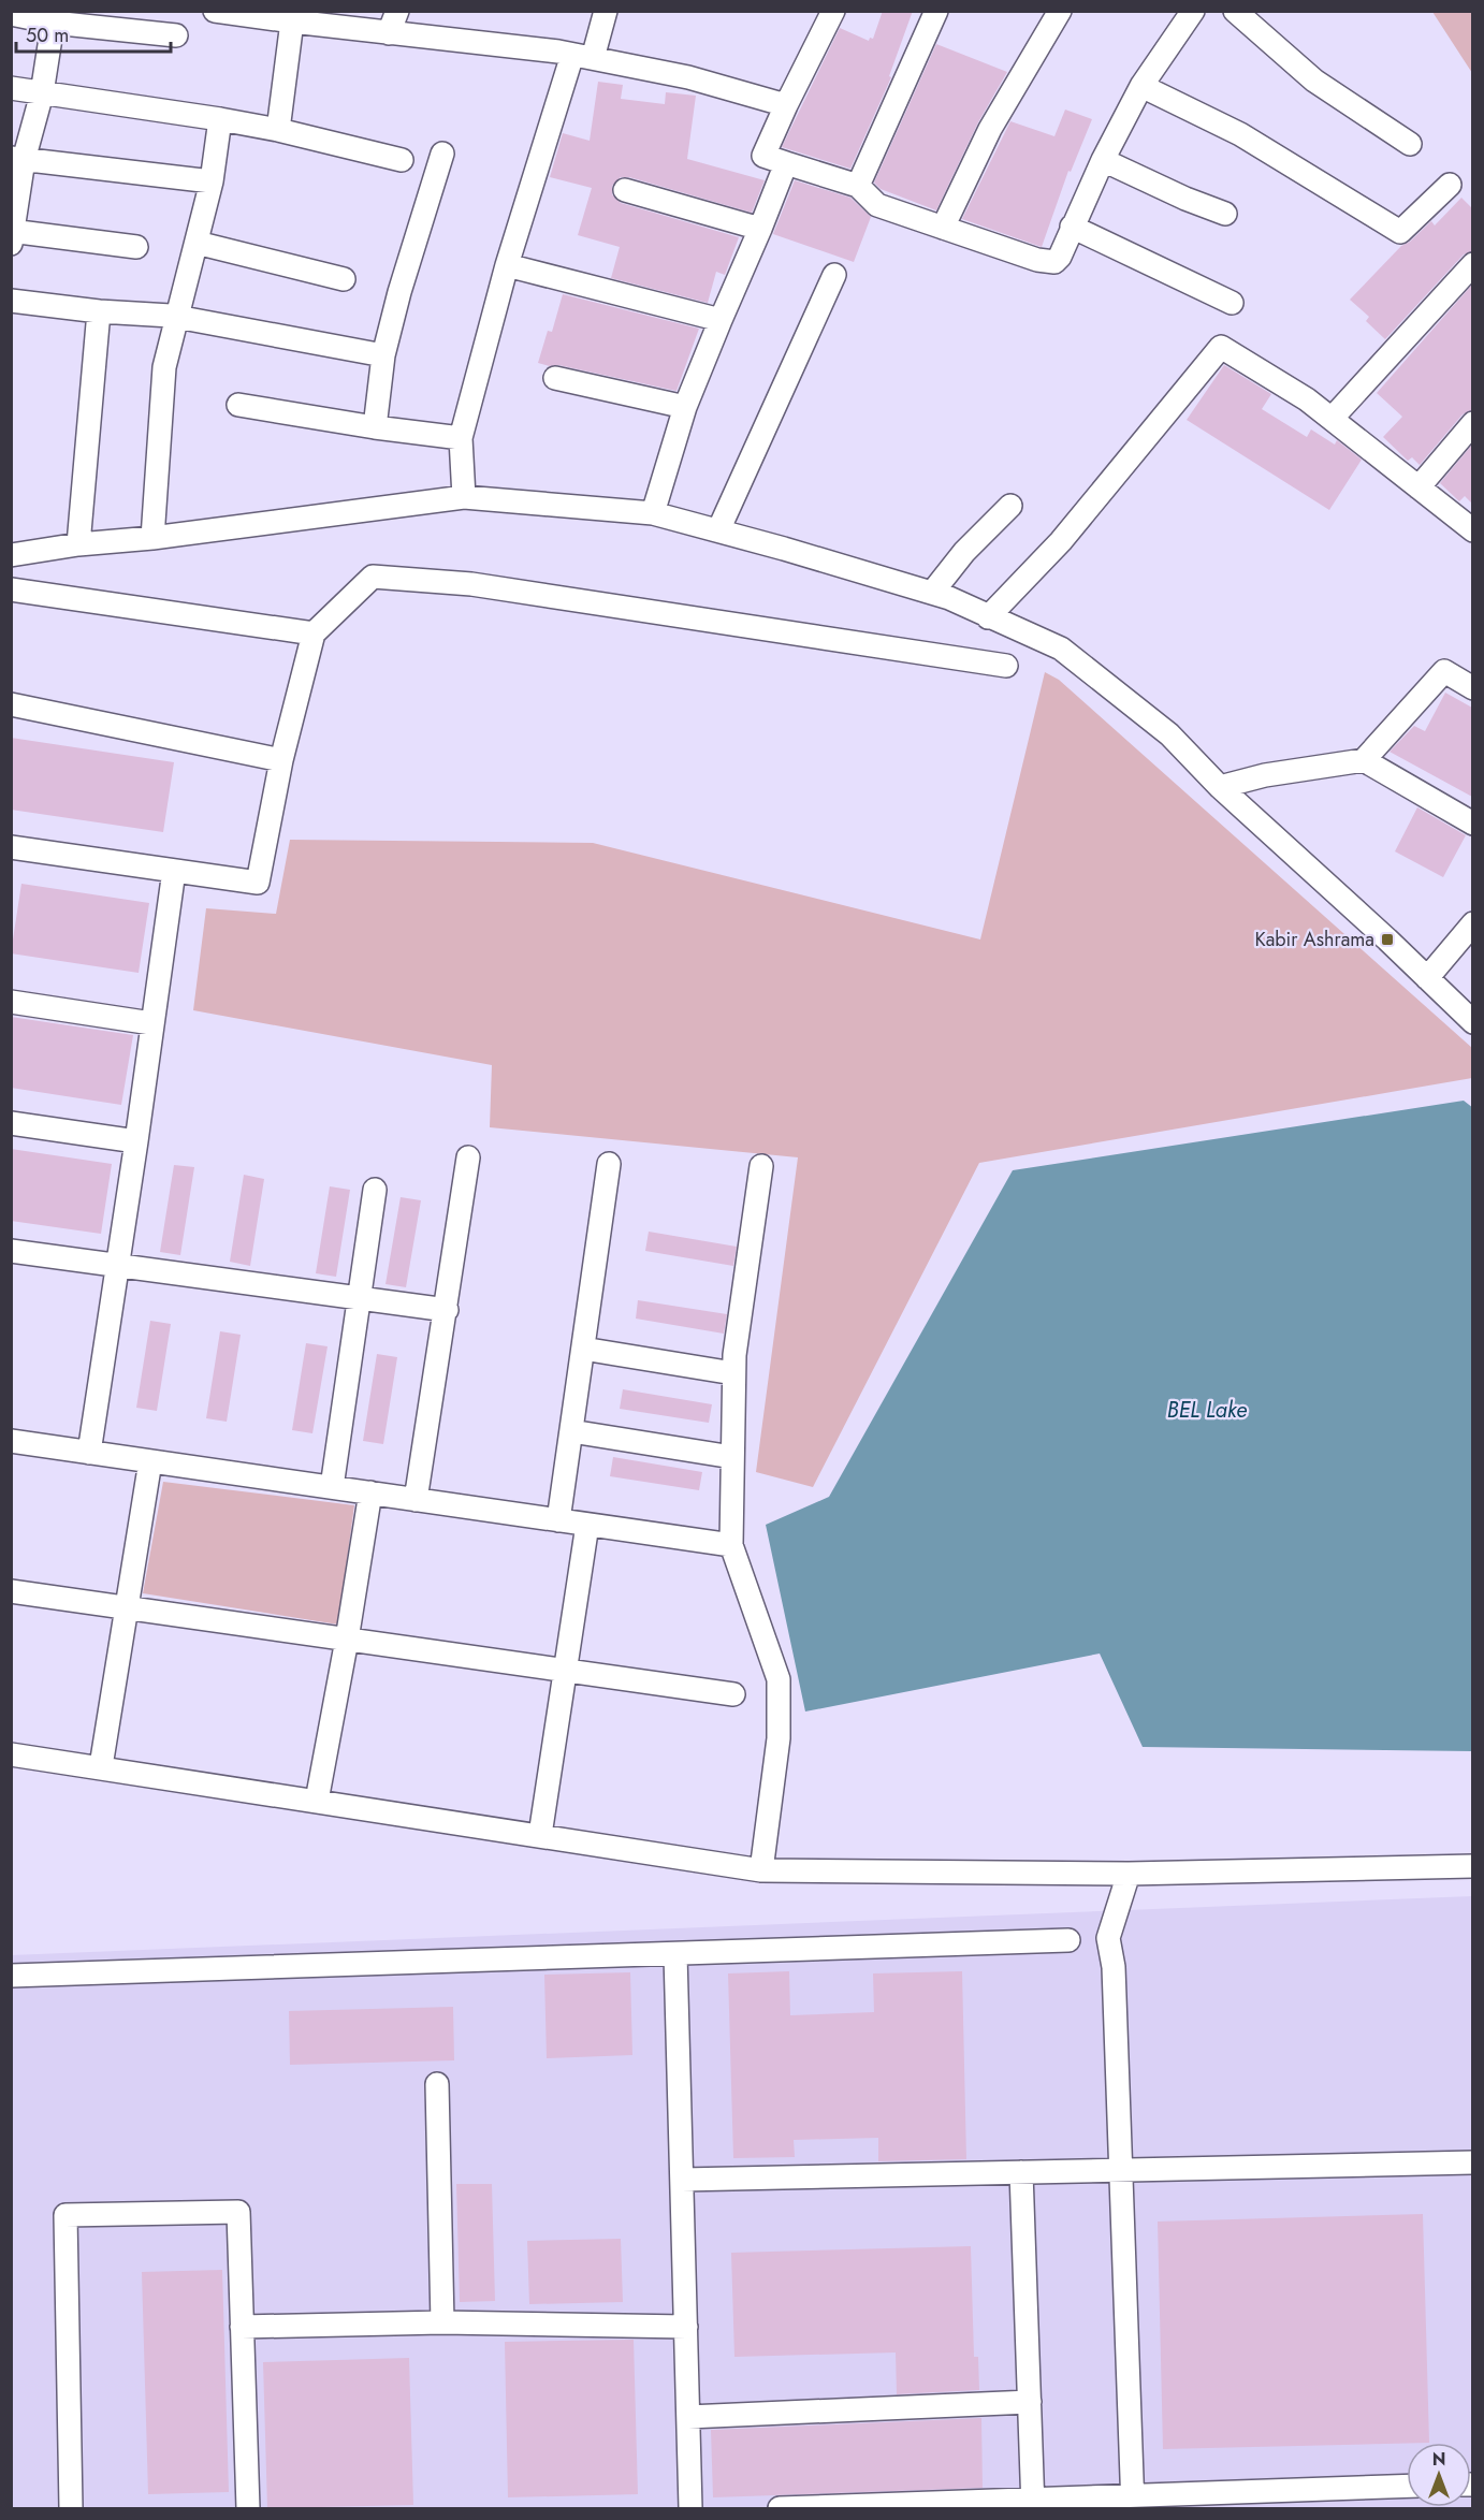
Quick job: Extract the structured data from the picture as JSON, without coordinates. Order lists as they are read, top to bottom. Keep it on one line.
{"water":["BEL Lake"],"places":{"transit":["Kabir Ashrama"]},"scale_bar":"50 m","north":"top"}
